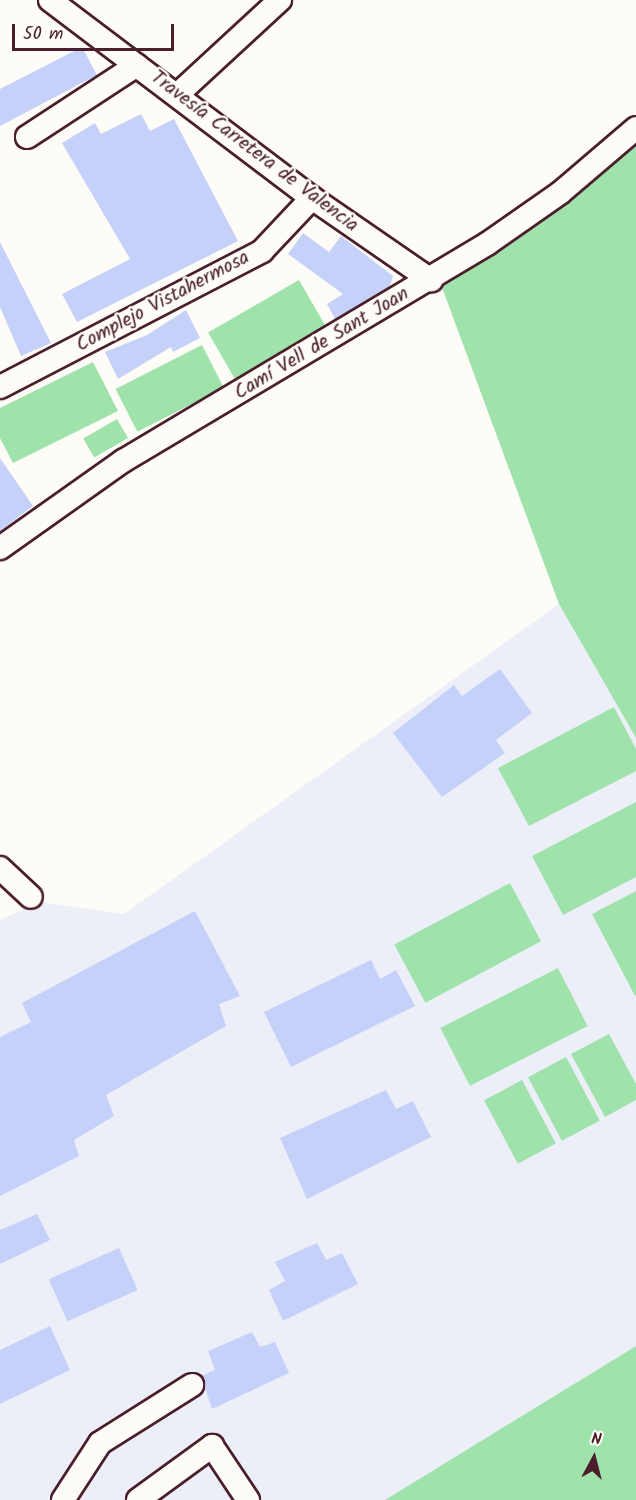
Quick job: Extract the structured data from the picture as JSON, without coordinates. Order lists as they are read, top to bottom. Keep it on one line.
{"streets":{"street":["Travesía Carretera de Valencia","Complejo Vistahermosa","Camí Vell de Sant Joan"]},"crossings":[["Travesía Carretera de Valencia","Complejo Vistahermosa"],["Travesía Carretera de Valencia","Camí Vell de Sant Joan"]],"scale_bar":"50 m","north":"top"}
